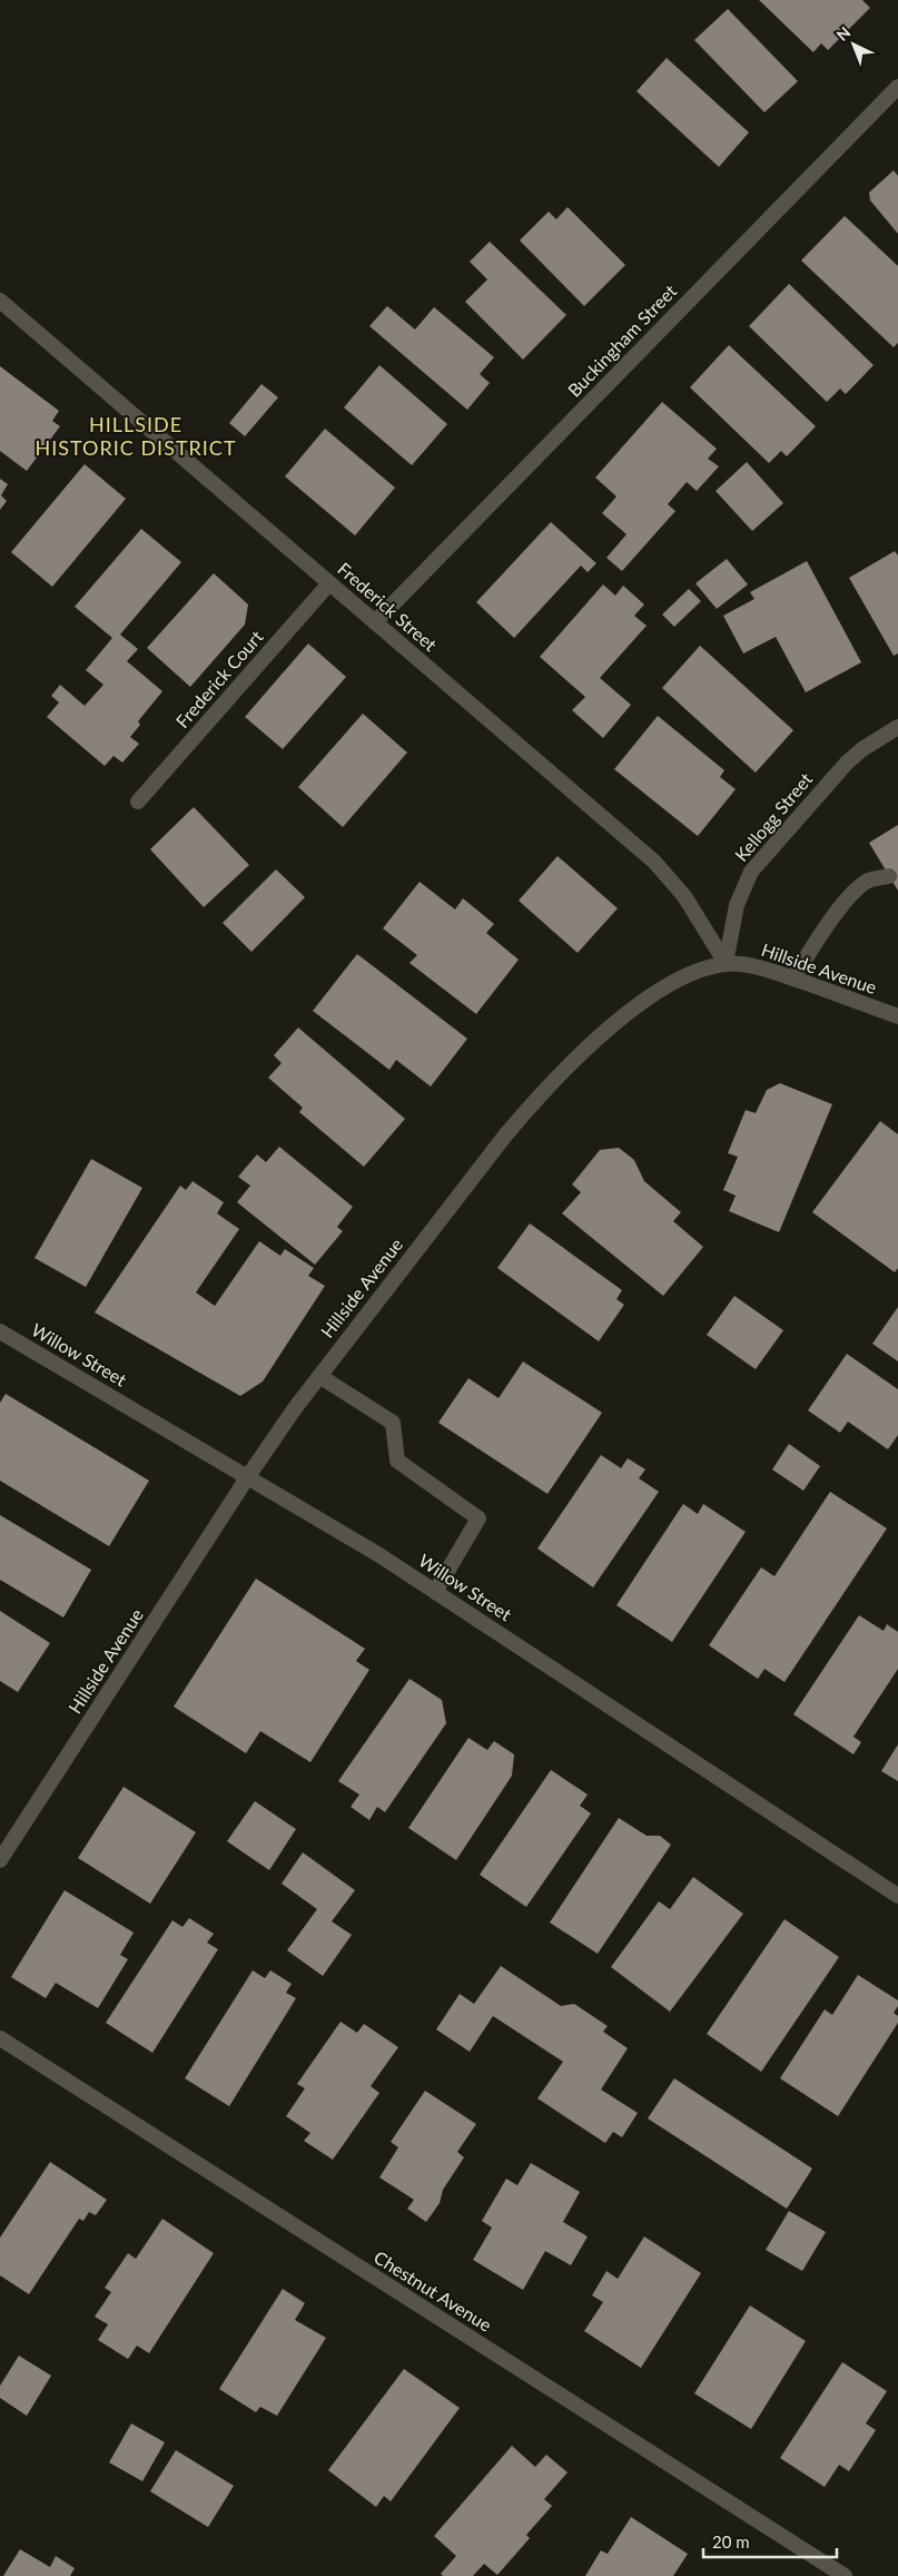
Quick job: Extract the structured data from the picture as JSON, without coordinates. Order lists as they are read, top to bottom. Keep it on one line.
{"streets":{"street":["Buckingham Street","Frederick Street","Frederick Court","Kellogg Street","Hillside Avenue","Willow Street","Chestnut Avenue"]},"crossings":[["Buckingham Street","Frederick Street"],["Frederick Street","Frederick Court"],["Frederick Street","Kellogg Street"],["Frederick Street","Hillside Avenue"],["Kellogg Street","Hillside Avenue"],["Hillside Avenue","Willow Street"]],"districts":["HILLSIDE HISTORIC DISTRICT"],"scale_bar":"20 m","north":"top left"}
